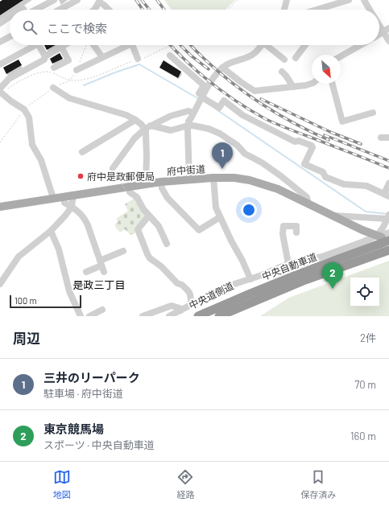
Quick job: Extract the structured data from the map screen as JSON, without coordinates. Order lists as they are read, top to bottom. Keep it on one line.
{"streets":{"highway":["中央自動車道"],"main road":["府中街道"],"street":["中央道側道"]},"crossings":[["府中街道","中央自動車道"],["府中街道","中央道側道"],["中央自動車道","中央道側道"]],"districts":["是政三丁目"],"places":["府中是政郵便局"],"scale_bar":"100 m","north":"bottom right","page":{"search":"ここで検索","pins":["1","2"],"scale":"100 m","heading":["周辺","2件"],"list":[{"mark":"1","name":"三井のリーパーク","note":"駐車場 · 府中街道","value":"70 m"},{"mark":"2","name":"東京競馬場","note":"スポーツ · 中央自動車道","value":"160 m"}],"nav":["地図","経路","保存済み"]}}
